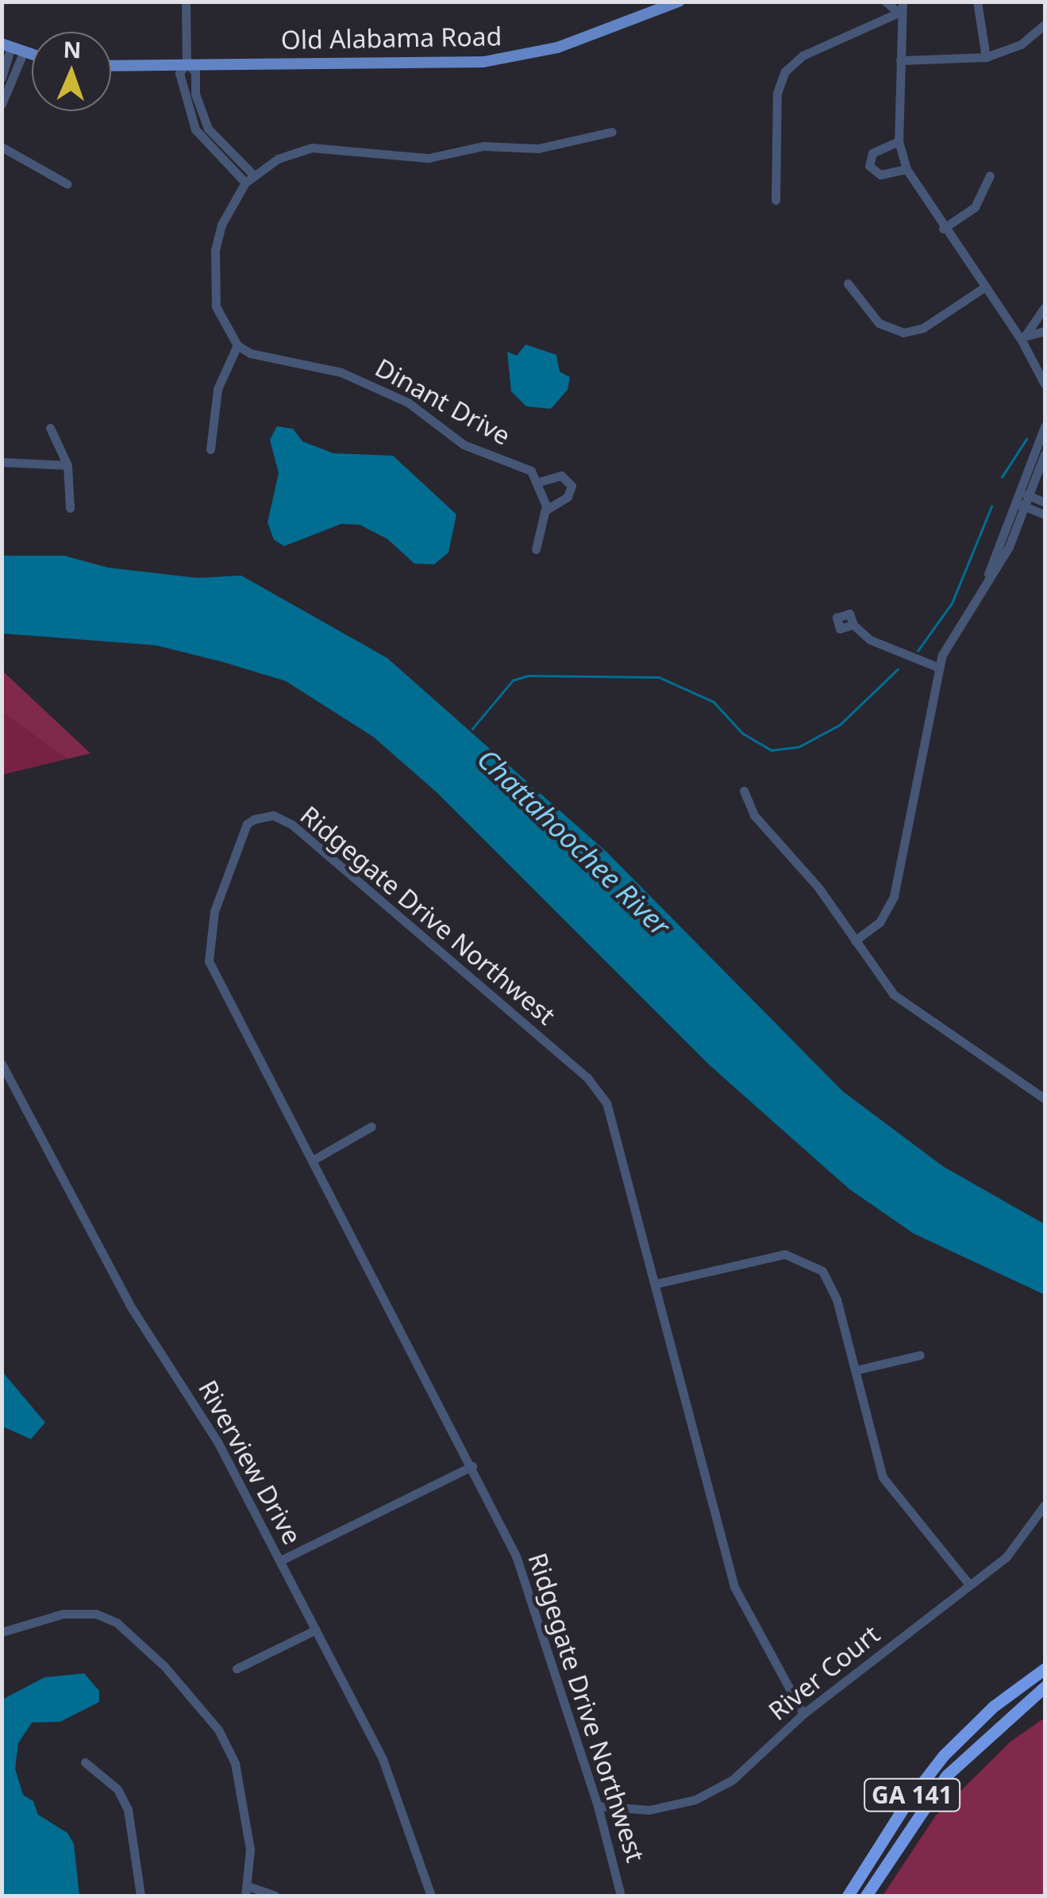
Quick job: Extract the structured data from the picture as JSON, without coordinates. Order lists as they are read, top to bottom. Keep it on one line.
{"streets":{"highway":["GA 141"],"main road":["Old Alabama Road"],"street":["Dinant Drive","Ridgegate Drive Northwest","Riverview Drive","River Court"]},"crossings":[["Ridgegate Drive Northwest","River Court"]],"water":["Chattahoochee River"],"north":"top"}
